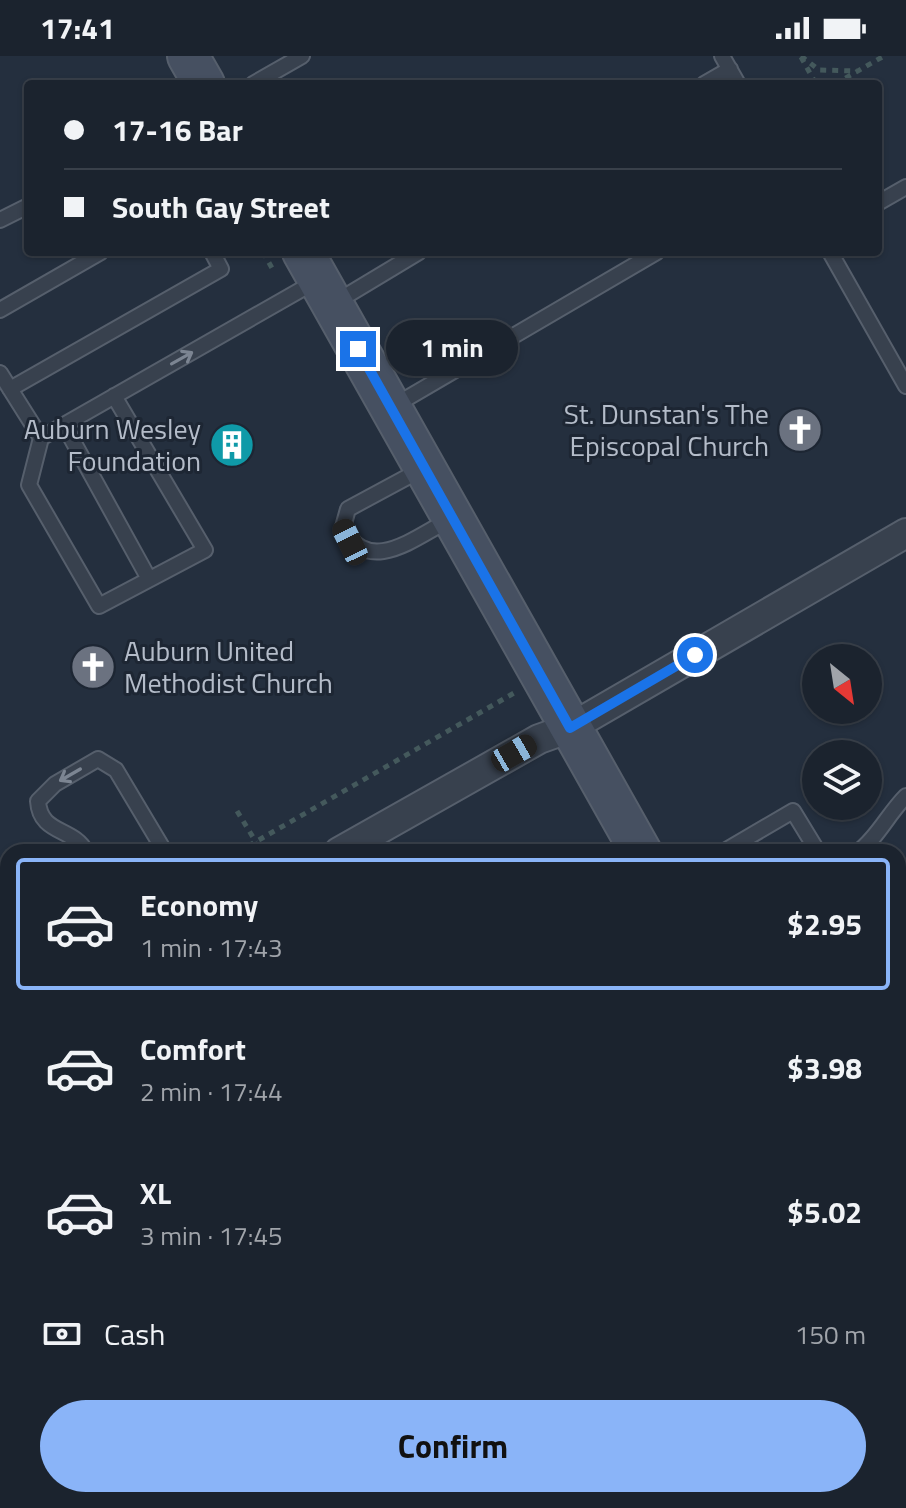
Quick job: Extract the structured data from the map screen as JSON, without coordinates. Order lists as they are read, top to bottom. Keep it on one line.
{"places":{"church":["St. Dunstan's The Episcopal Church","Auburn United Methodist Church"],"building":["Auburn Wesley Foundation"]},"north":"bottom right","page":{"status":"17:41","banner":["17-16 Bar","South Gay Street"],"bubble":"1 min","list":[{"name":"Economy","note":"1 min · 17:43","value":"$2.95"},{"name":"Comfort","note":"2 min · 17:44","value":"$3.98"},{"name":"XL","note":"3 min · 17:45","value":"$5.02"}],"pay":["Cash","150 m"],"buttons":"Confirm"}}
